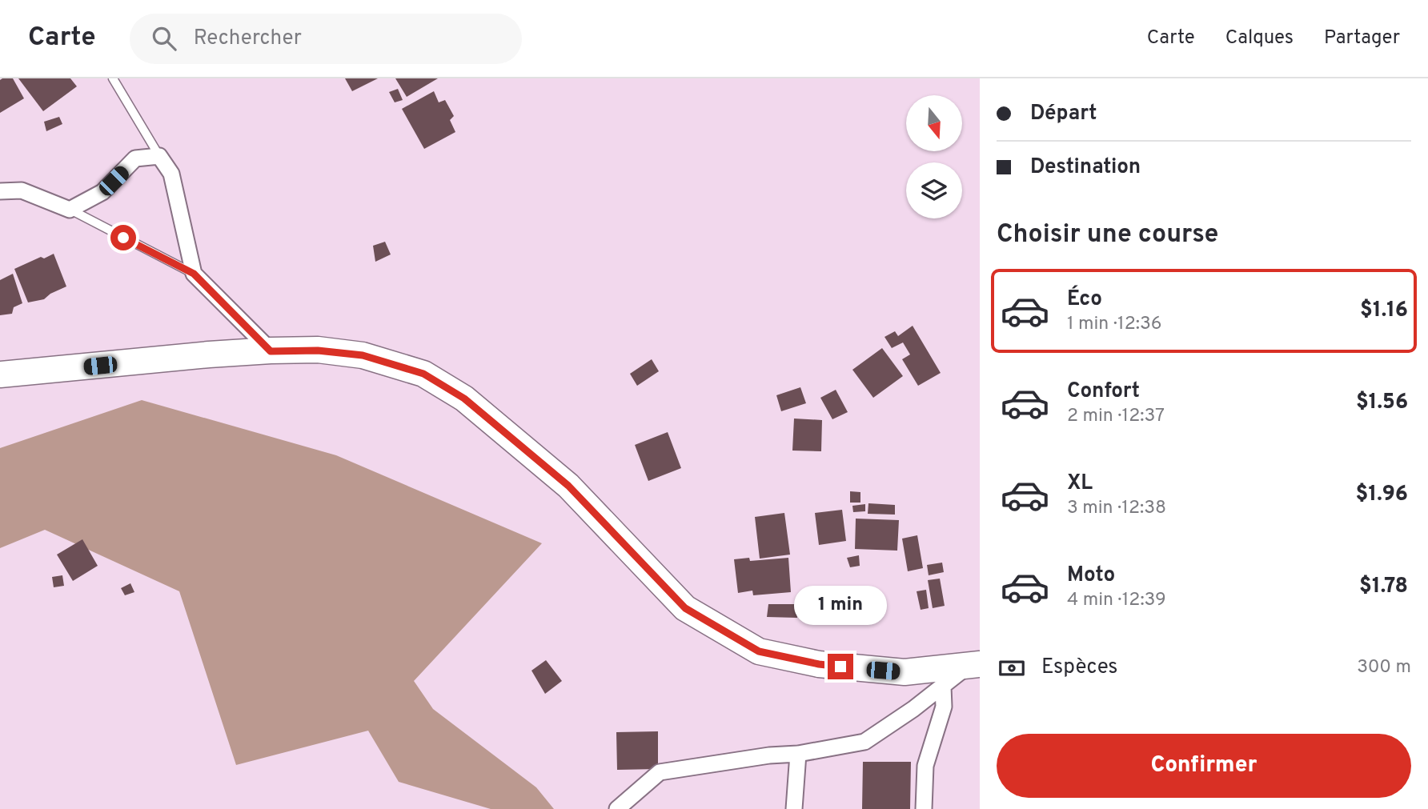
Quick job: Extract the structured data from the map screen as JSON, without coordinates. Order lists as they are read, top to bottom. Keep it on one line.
{"north":"bottom","page":{"header":"Carte","search":"Rechercher","nav":["Carte","Calques","Partager"],"banner":["Départ","Destination"],"heading":"Choisir une course","list":[{"name":"Éco","note":"1 min · 12:36","value":"$1.16"},{"name":"Confort","note":"2 min · 12:37","value":"$1.56"},{"name":"XL","note":"3 min · 12:38","value":"$1.96"},{"name":"Moto","note":"4 min · 12:39","value":"$1.78"}],"bubble":"1 min","pay":["Espèces","300 m"],"buttons":"Confirmer"}}
